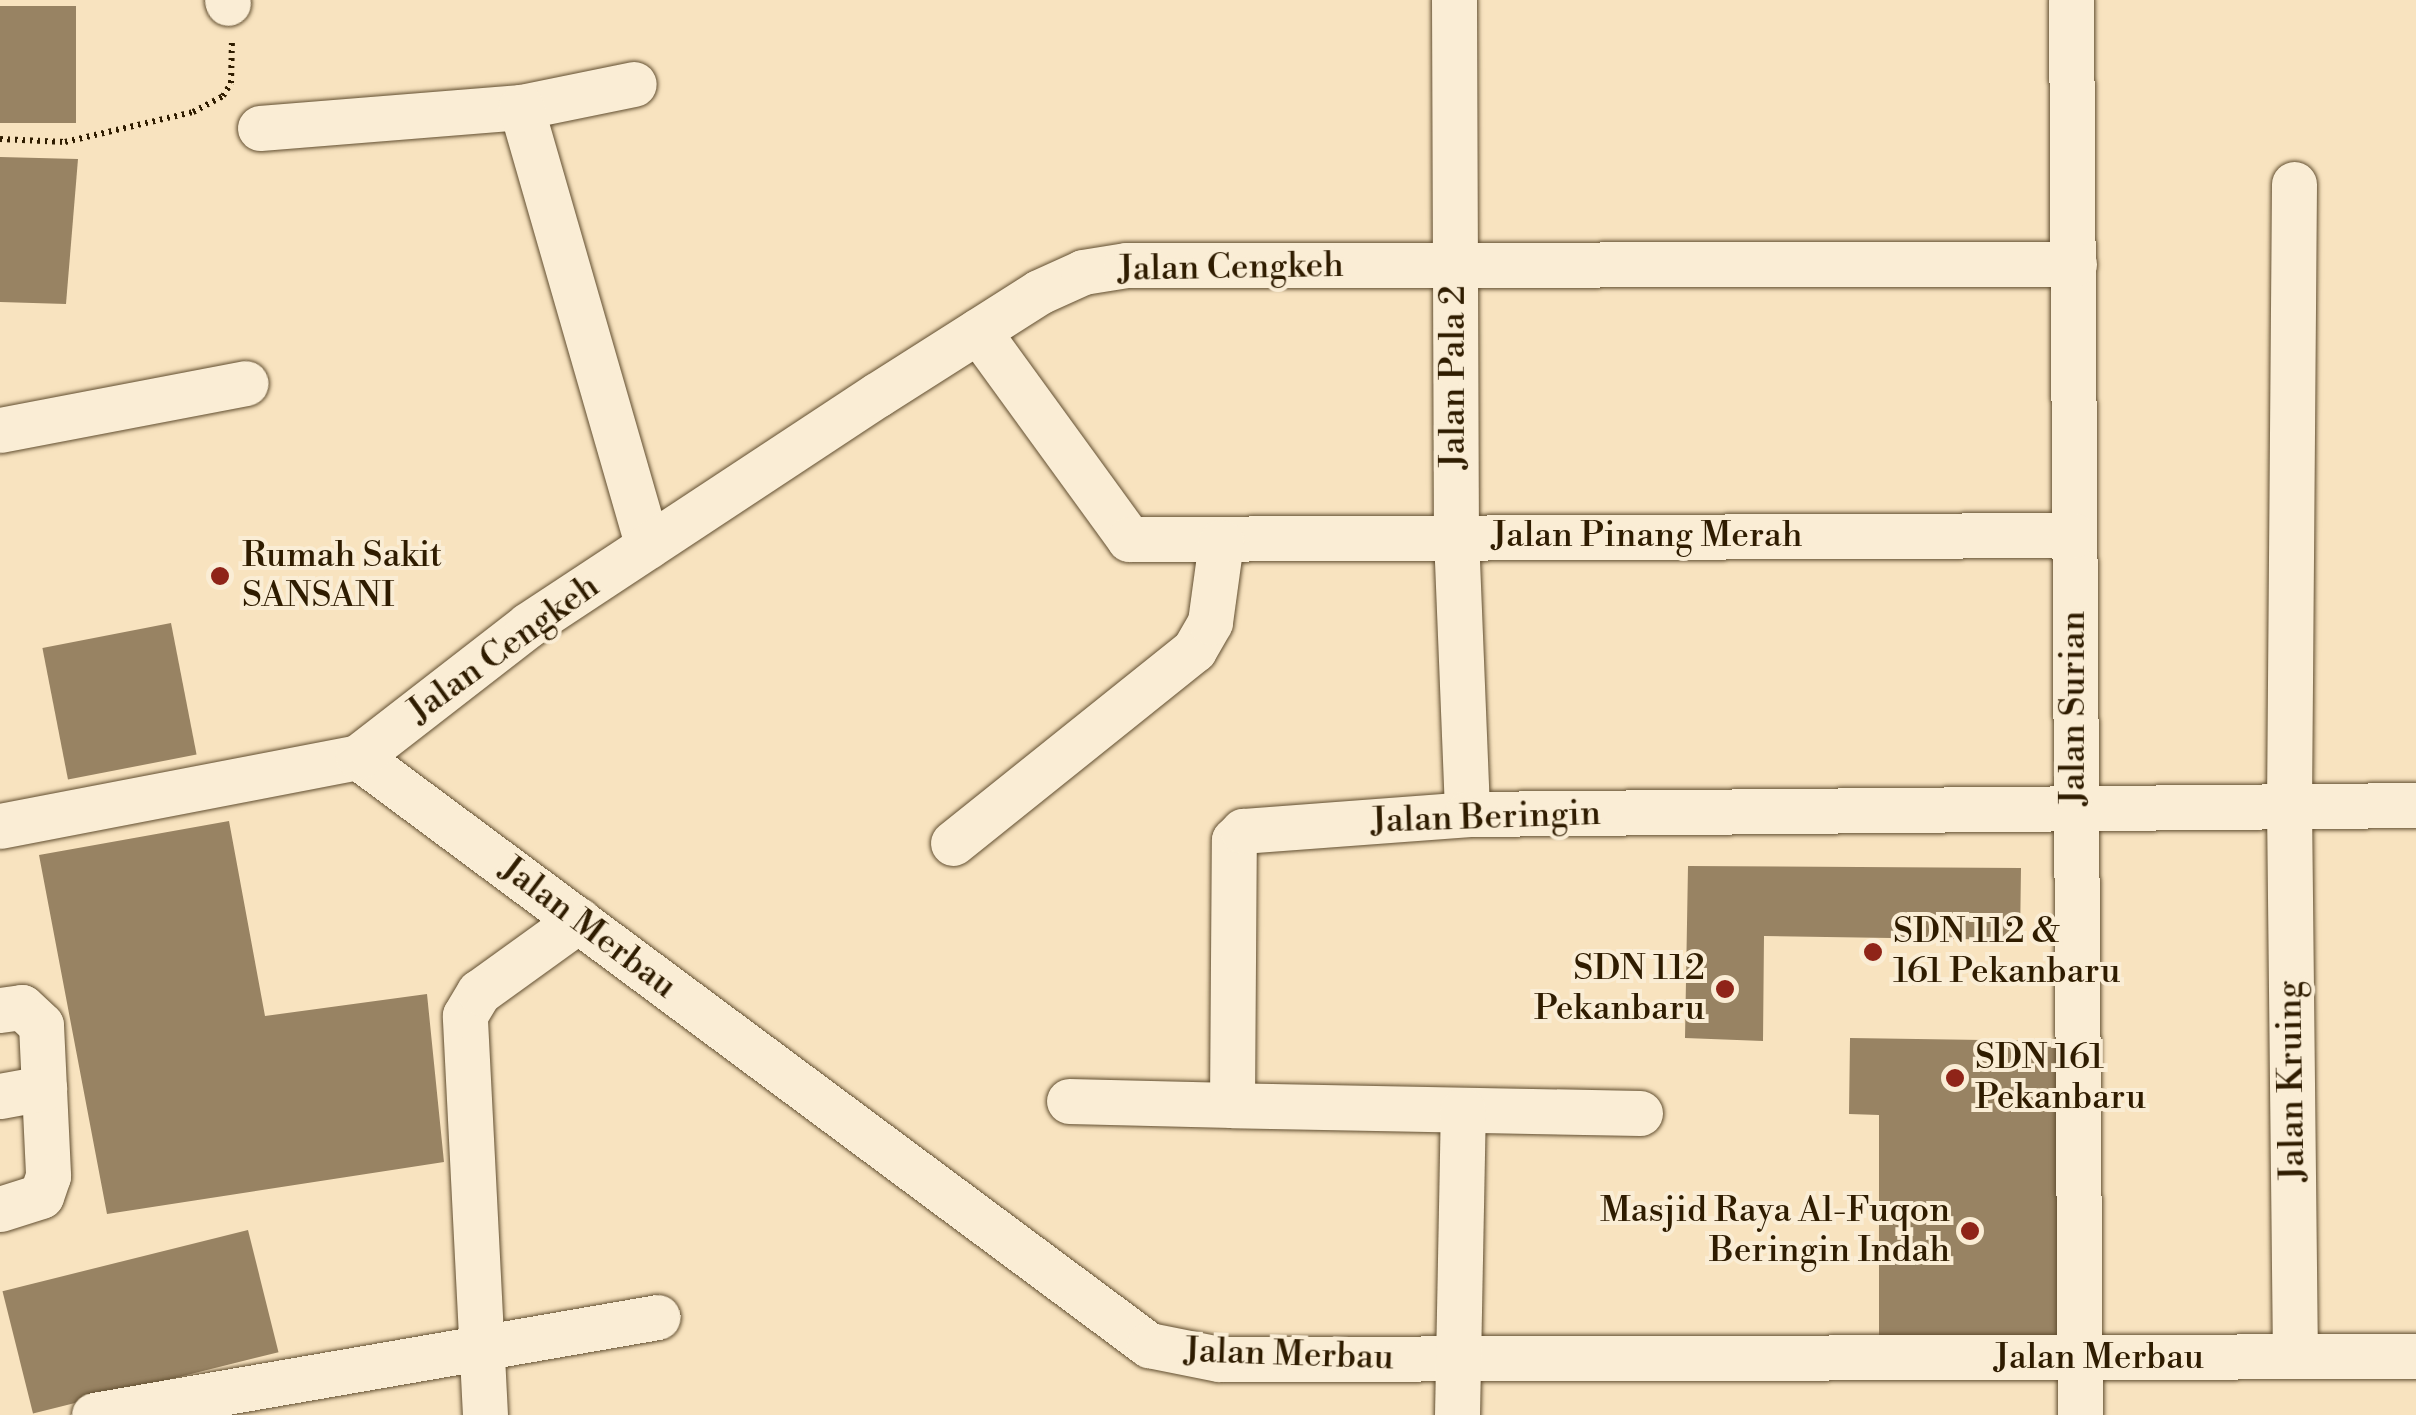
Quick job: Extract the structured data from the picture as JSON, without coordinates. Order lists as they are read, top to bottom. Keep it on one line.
{"streets":{"street":["Jalan Cengkeh","Jalan Pala 2","Jalan Pinang Merah","Jalan Surian","Jalan Beringin","Jalan Merbau","Jalan Kruing"]},"crossings":[["Jalan Cengkeh","Jalan Pala 2"],["Jalan Cengkeh","Jalan Pinang Merah"],["Jalan Cengkeh","Jalan Surian"],["Jalan Cengkeh","Jalan Merbau"],["Jalan Pala 2","Jalan Pinang Merah"],["Jalan Pala 2","Jalan Beringin"],["Jalan Pinang Merah","Jalan Surian"],["Jalan Surian","Jalan Beringin"],["Jalan Surian","Jalan Merbau"],["Jalan Beringin","Jalan Kruing"],["Jalan Merbau","Jalan Kruing"]],"places":["Rumah Sakit SANSANI","SDN 112 & 161 Pekanbaru","SDN 112 Pekanbaru","SDN 161 Pekanbaru","Masjid Raya Al-Fuqon Beringin Indah"]}
